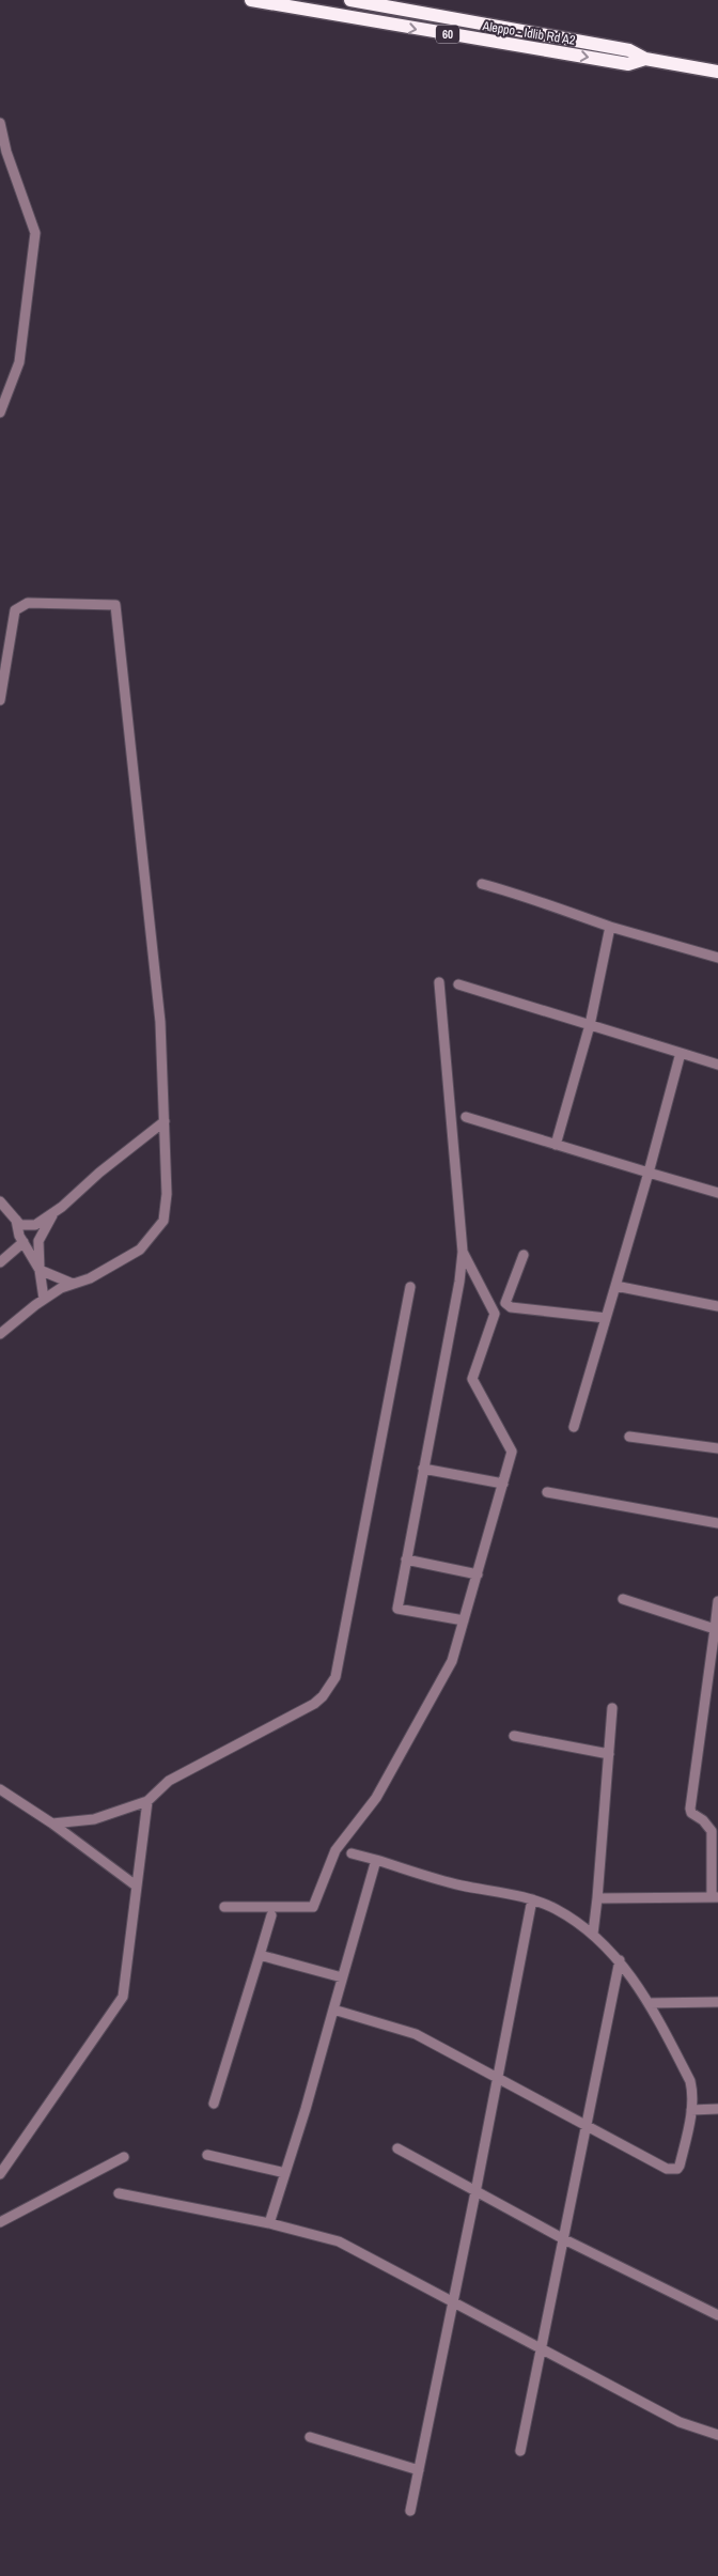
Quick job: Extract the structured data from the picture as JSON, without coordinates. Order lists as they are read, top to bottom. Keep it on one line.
{"streets":{"highway":["Aleppo - Idlib Rd A2","60"]},"crossings":[["Aleppo - Idlib Rd A2","60"]]}
